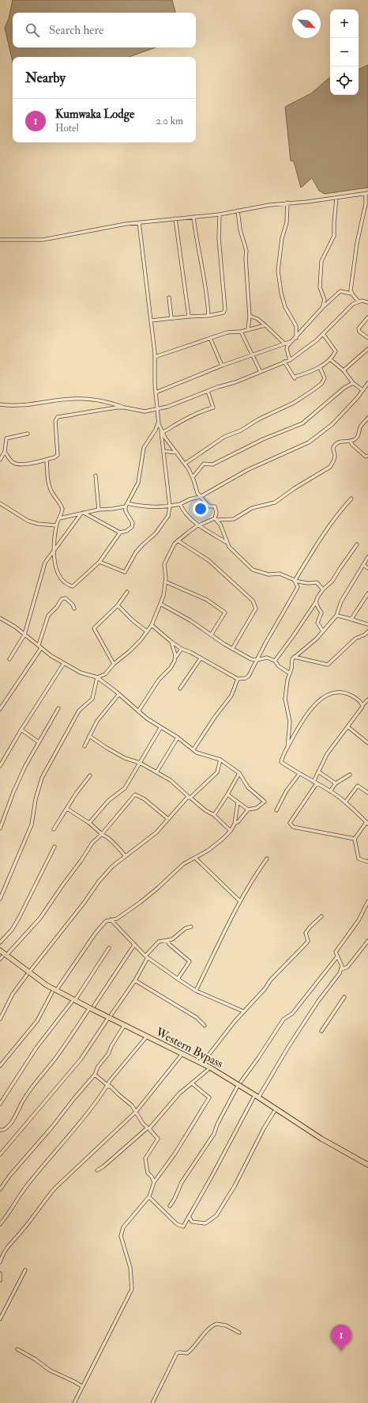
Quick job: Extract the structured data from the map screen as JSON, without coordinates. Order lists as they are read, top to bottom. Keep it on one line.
{"streets":{"main road":["Western Bypass"]},"north":"bottom right","page":{"map_buttons":["+","−"],"search":"Search here","heading":"Nearby","list":[{"mark":"1","name":"Kumwaka Lodge","note":"Hotel","value":"2.0 km"}],"pins":"1"}}
